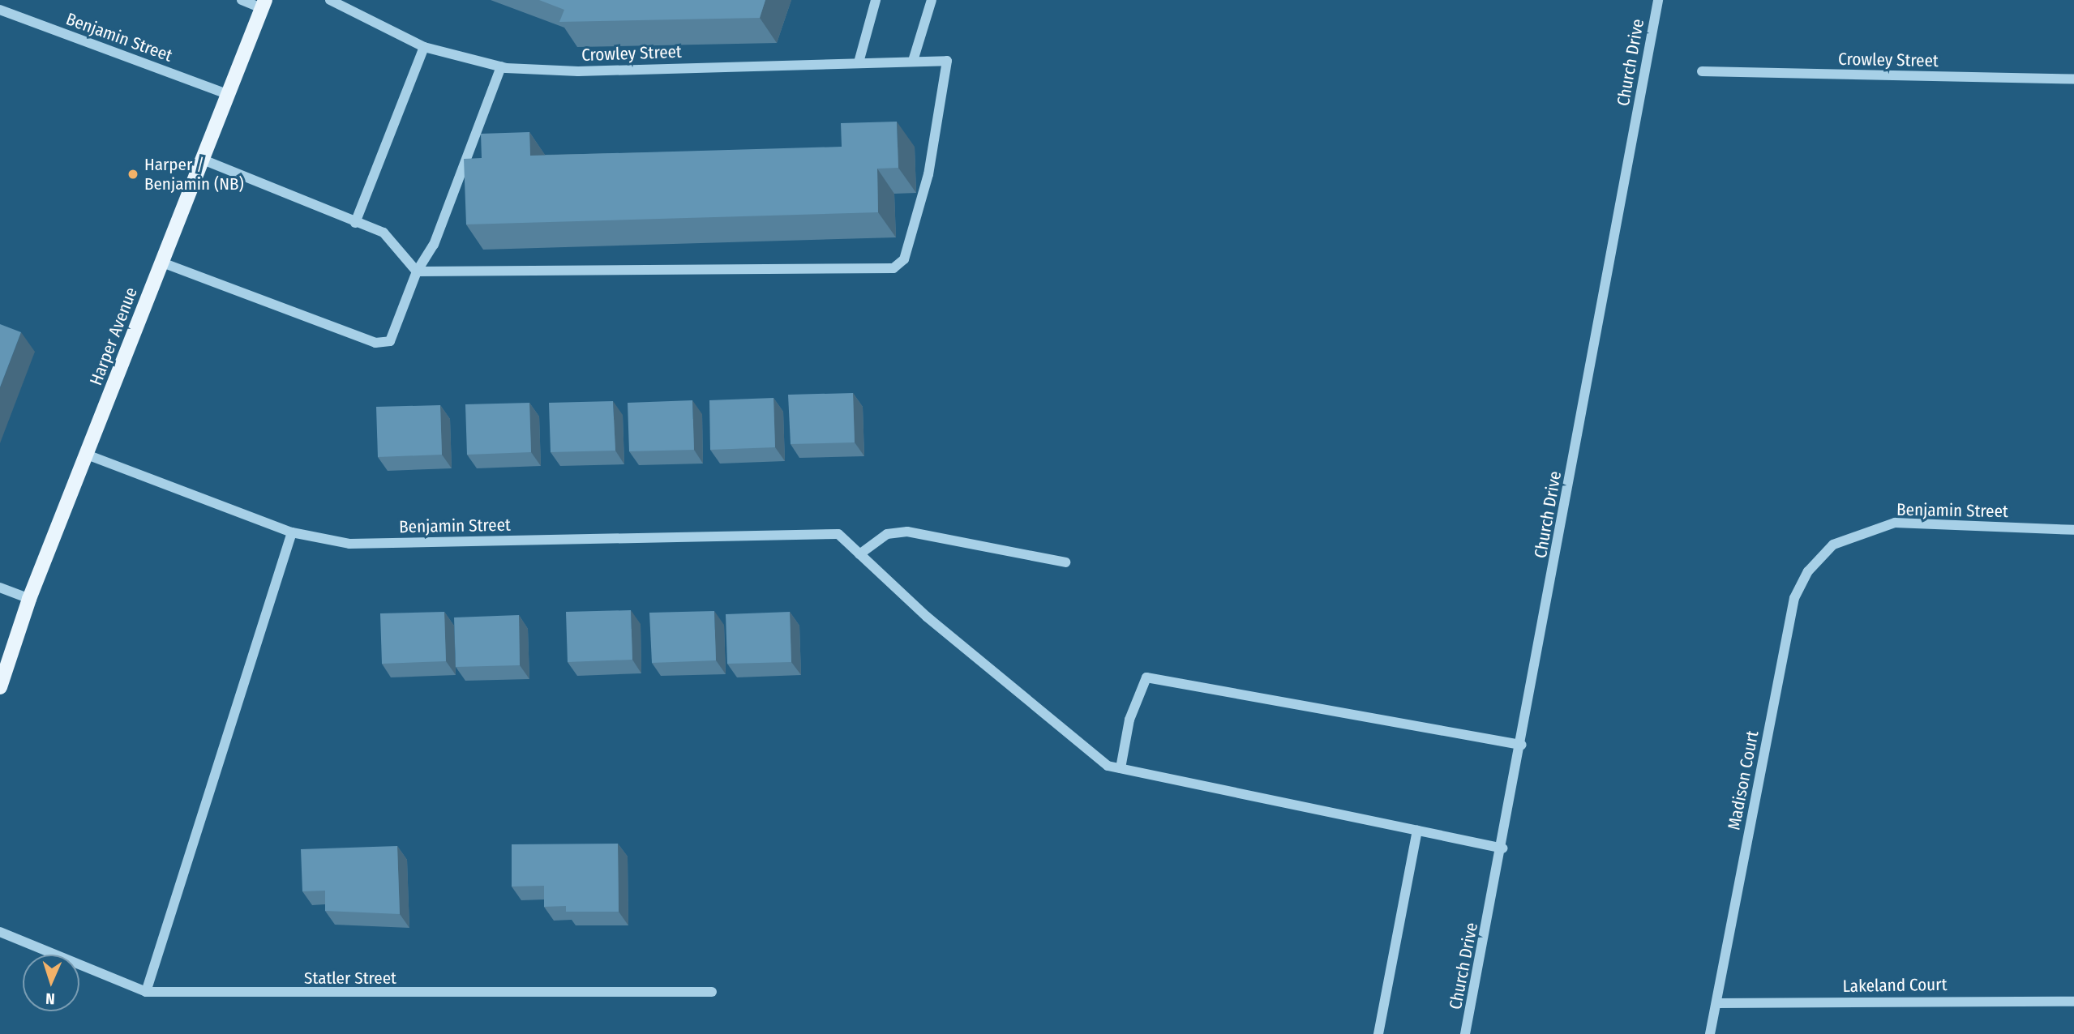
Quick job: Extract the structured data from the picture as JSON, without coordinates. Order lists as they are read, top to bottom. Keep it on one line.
{"streets":{"main road":["Harper Avenue"],"street":["Benjamin Street","Crowley Street","Church Drive","Madison Court","Statler Street","Lakeland Court"]},"crossings":[["Benjamin Street","Harper Avenue"],["Benjamin Street","Madison Court"],["Madison Court","Lakeland Court"]],"places":["Harper / Benjamin (NB)"],"north":"bottom"}
